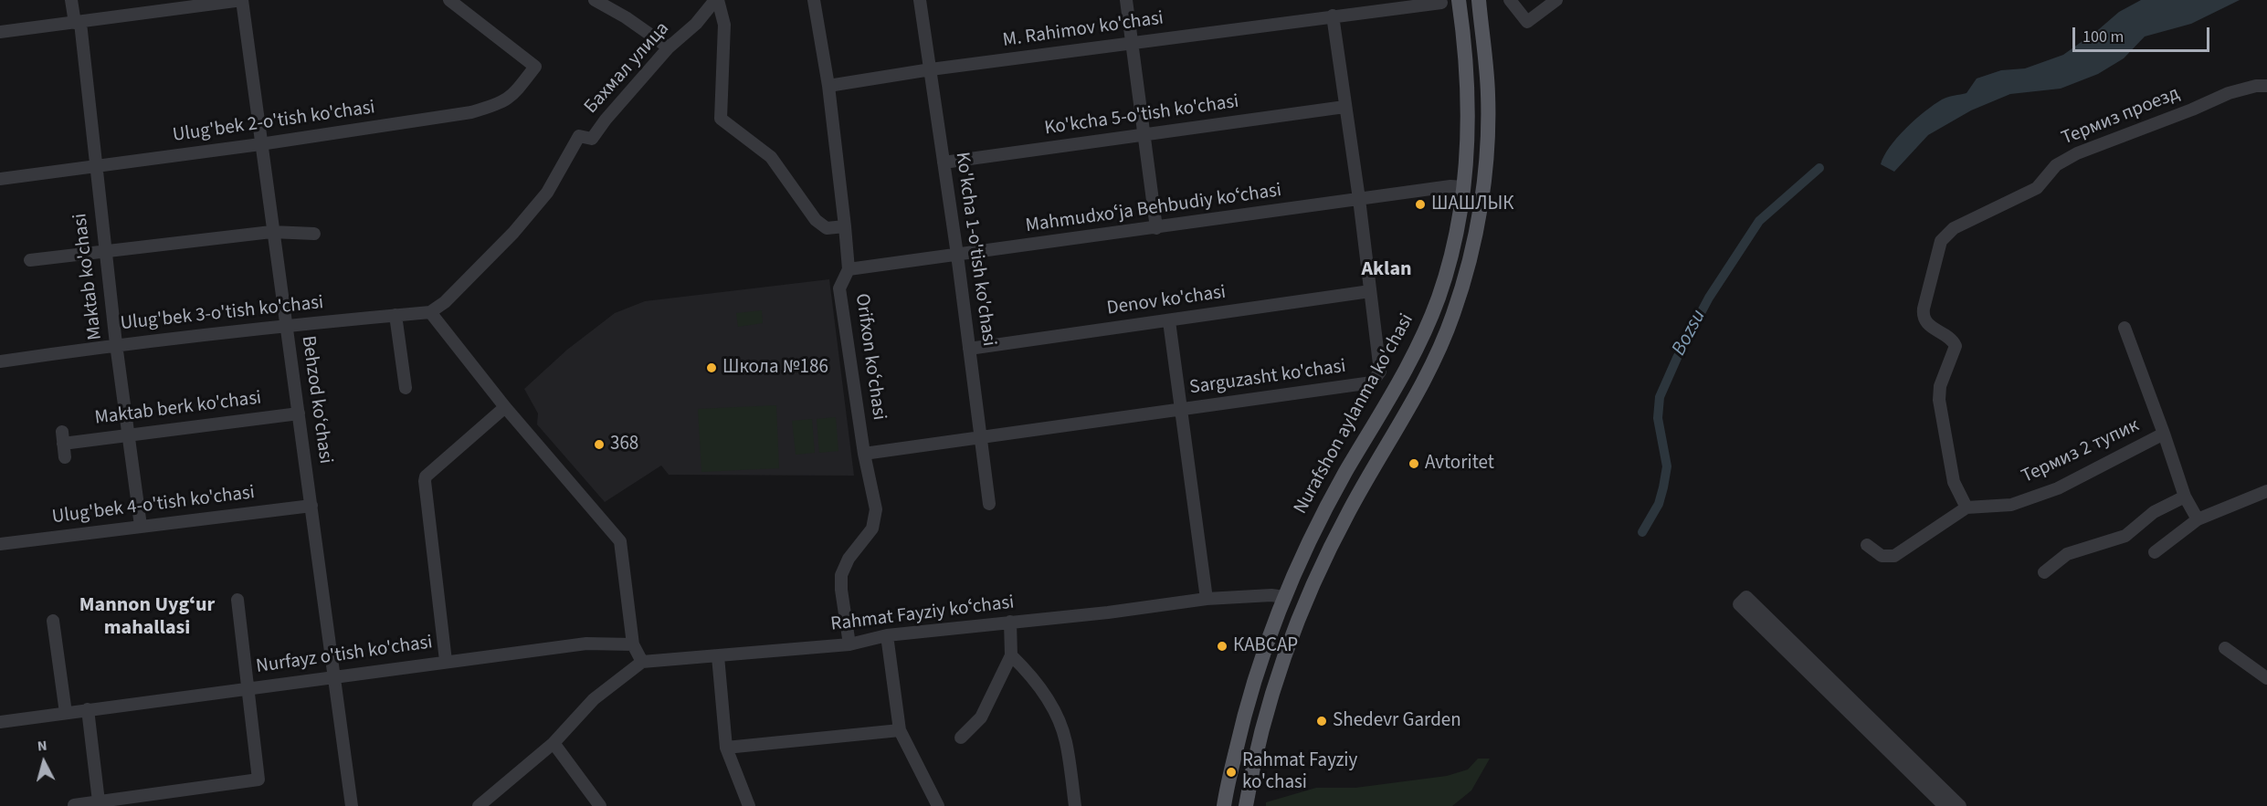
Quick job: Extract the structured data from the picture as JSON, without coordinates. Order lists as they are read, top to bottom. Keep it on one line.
{"streets":{"main road":["Nurafshon aylanma ko'chasi"],"street":["M. Rahimov ko'chasi","Бахмал улица","Ko'kcha 5-o'tish ko'chasi","Термиз проезд","Ulug'bek 2-o'tish ko'chasi","Mahmudxoʻja Behbudiy koʻchasi","Ko'kcha 1-o'tish ko'chasi","Maktab ko'chasi","Denov ko'chasi","Ulug'bek 3-o'tish ko'chasi","Orifxon koʻchasi","Sarguzasht ko'chasi","Behzod ko‘chasi","Maktab berk ko'chasi","Термиз 2 тупик","Ulug'bek 4-o'tish ko'chasi","Rahmat Fayziy koʻchasi","Nurfayz o'tish ko'chasi"]},"crossings":[["M. Rahimov ko'chasi","Ko'kcha 1-o'tish ko'chasi"],["M. Rahimov ko'chasi","Orifxon koʻchasi"],["M. Rahimov ko'chasi","Sarguzasht ko'chasi"],["Бахмал улица","Ulug'bek 3-o'tish ko'chasi"],["Бахмал улица","Orifxon koʻchasi"],["Ko'kcha 5-o'tish ko'chasi","Ko'kcha 1-o'tish ko'chasi"],["Ko'kcha 5-o'tish ko'chasi","Sarguzasht ko'chasi"],["Термиз проезд","Термиз 2 тупик"],["Ulug'bek 2-o'tish ko'chasi","Maktab ko'chasi"],["Ulug'bek 2-o'tish ko'chasi","Behzod ko‘chasi"],["Mahmudxoʻja Behbudiy koʻchasi","Ko'kcha 1-o'tish ko'chasi"],["Mahmudxoʻja Behbudiy koʻchasi","Orifxon koʻchasi"],["Mahmudxoʻja Behbudiy koʻchasi","Sarguzasht ko'chasi"],["Mahmudxoʻja Behbudiy koʻchasi","Nurafshon aylanma ko'chasi"],["Ko'kcha 1-o'tish ko'chasi","Denov ko'chasi"],["Ko'kcha 1-o'tish ko'chasi","Sarguzasht ko'chasi"],["Maktab ko'chasi","Ulug'bek 3-o'tish ko'chasi"],["Maktab ko'chasi","Maktab berk ko'chasi"],["Maktab ko'chasi","Ulug'bek 4-o'tish ko'chasi"],["Denov ko'chasi","Sarguzasht ko'chasi"],["Ulug'bek 3-o'tish ko'chasi","Behzod ko‘chasi"],["Orifxon koʻchasi","Sarguzasht ko'chasi"],["Orifxon koʻchasi","Rahmat Fayziy koʻchasi"],["Behzod ko‘chasi","Maktab berk ko'chasi"],["Behzod ko‘chasi","Ulug'bek 4-o'tish ko'chasi"],["Behzod ko‘chasi","Nurfayz o'tish ko'chasi"],["Nurafshon aylanma ko'chasi","Rahmat Fayziy koʻchasi"]],"districts":["Aklan","Mannon Uygʻur mahallasi"],"water":["Bozsu"],"places":["ШАШЛЫК","Школа №186","368","Avtoritet","КАВСАР","Shedevr Garden","Rahmat Fayziy ko'chasi"],"scale_bar":"100 m","north":"top"}
